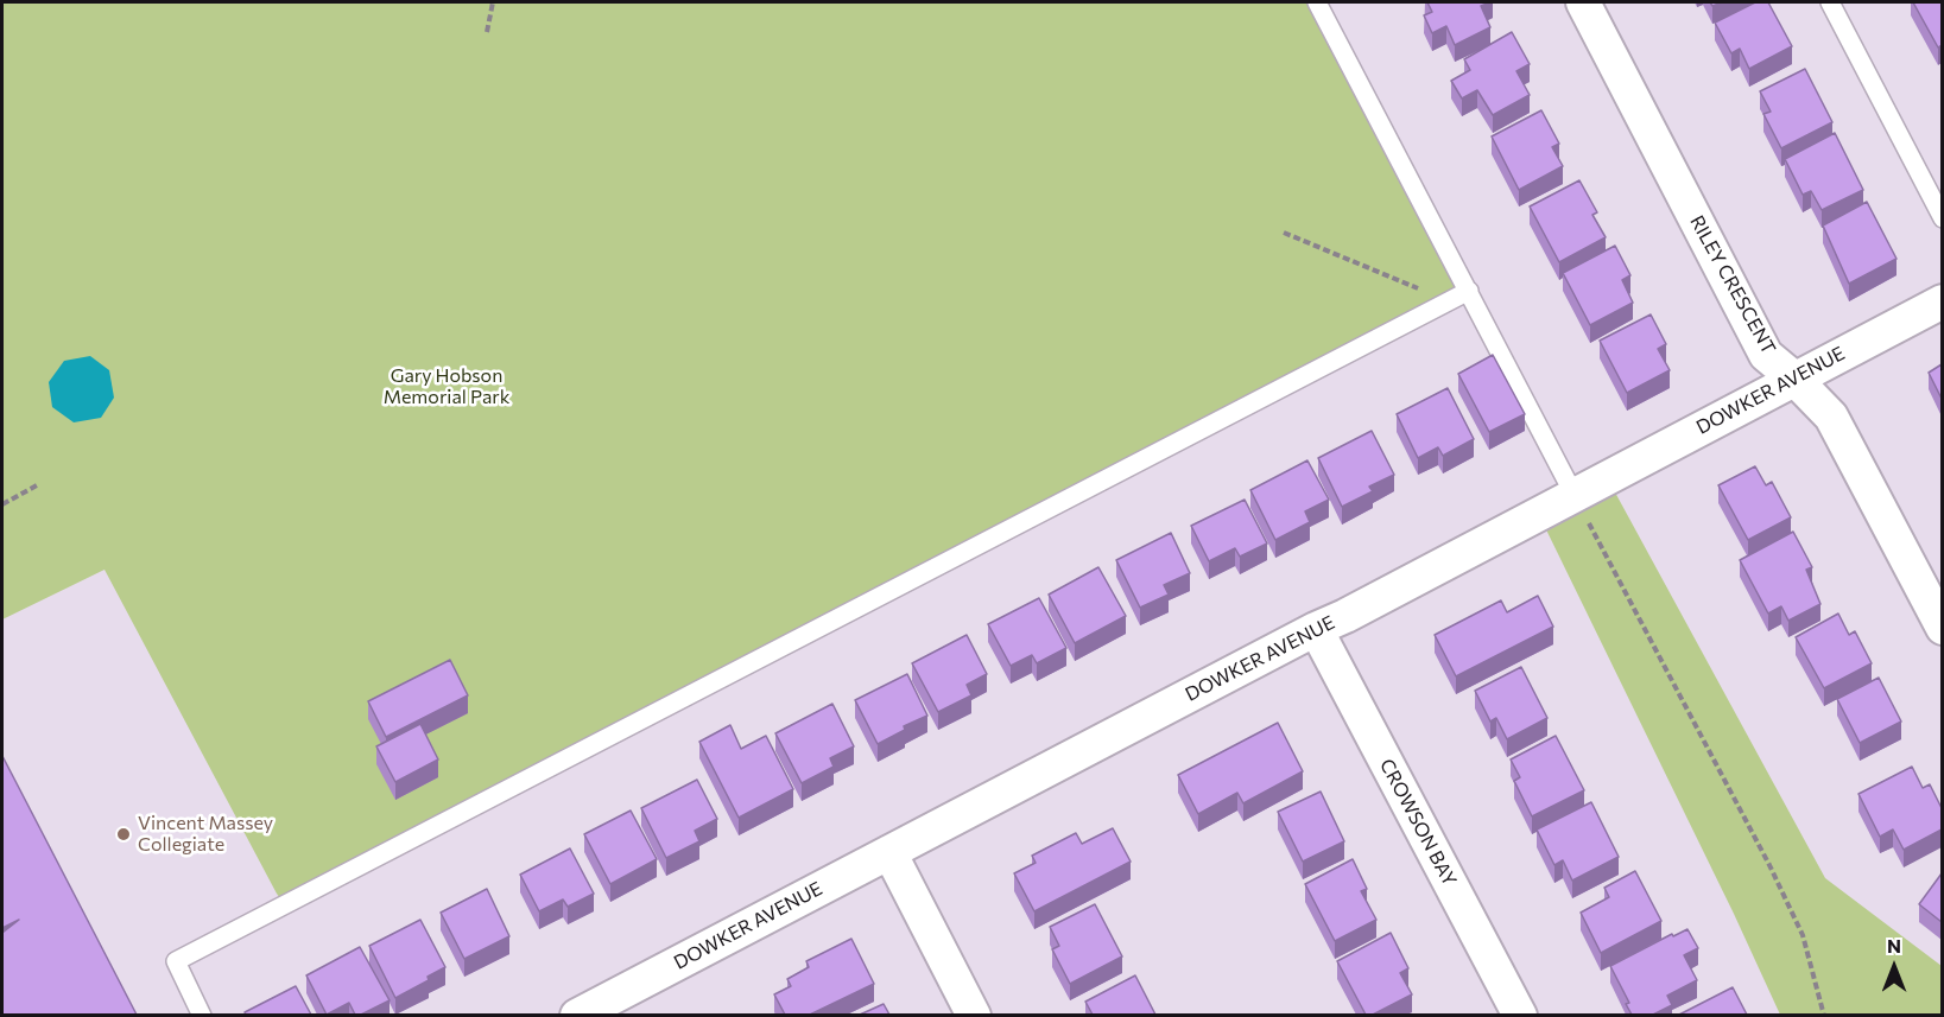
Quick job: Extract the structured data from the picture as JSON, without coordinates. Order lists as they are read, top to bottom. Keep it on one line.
{"streets":{"street":["RILEY CRESCENT","DOWKER AVENUE","CROWSON BAY"]},"crossings":[["RILEY CRESCENT","DOWKER AVENUE"],["DOWKER AVENUE","CROWSON BAY"]],"parks":["Gary Hobson Memorial Park"],"places":["Vincent Massey Collegiate"],"north":"top"}
